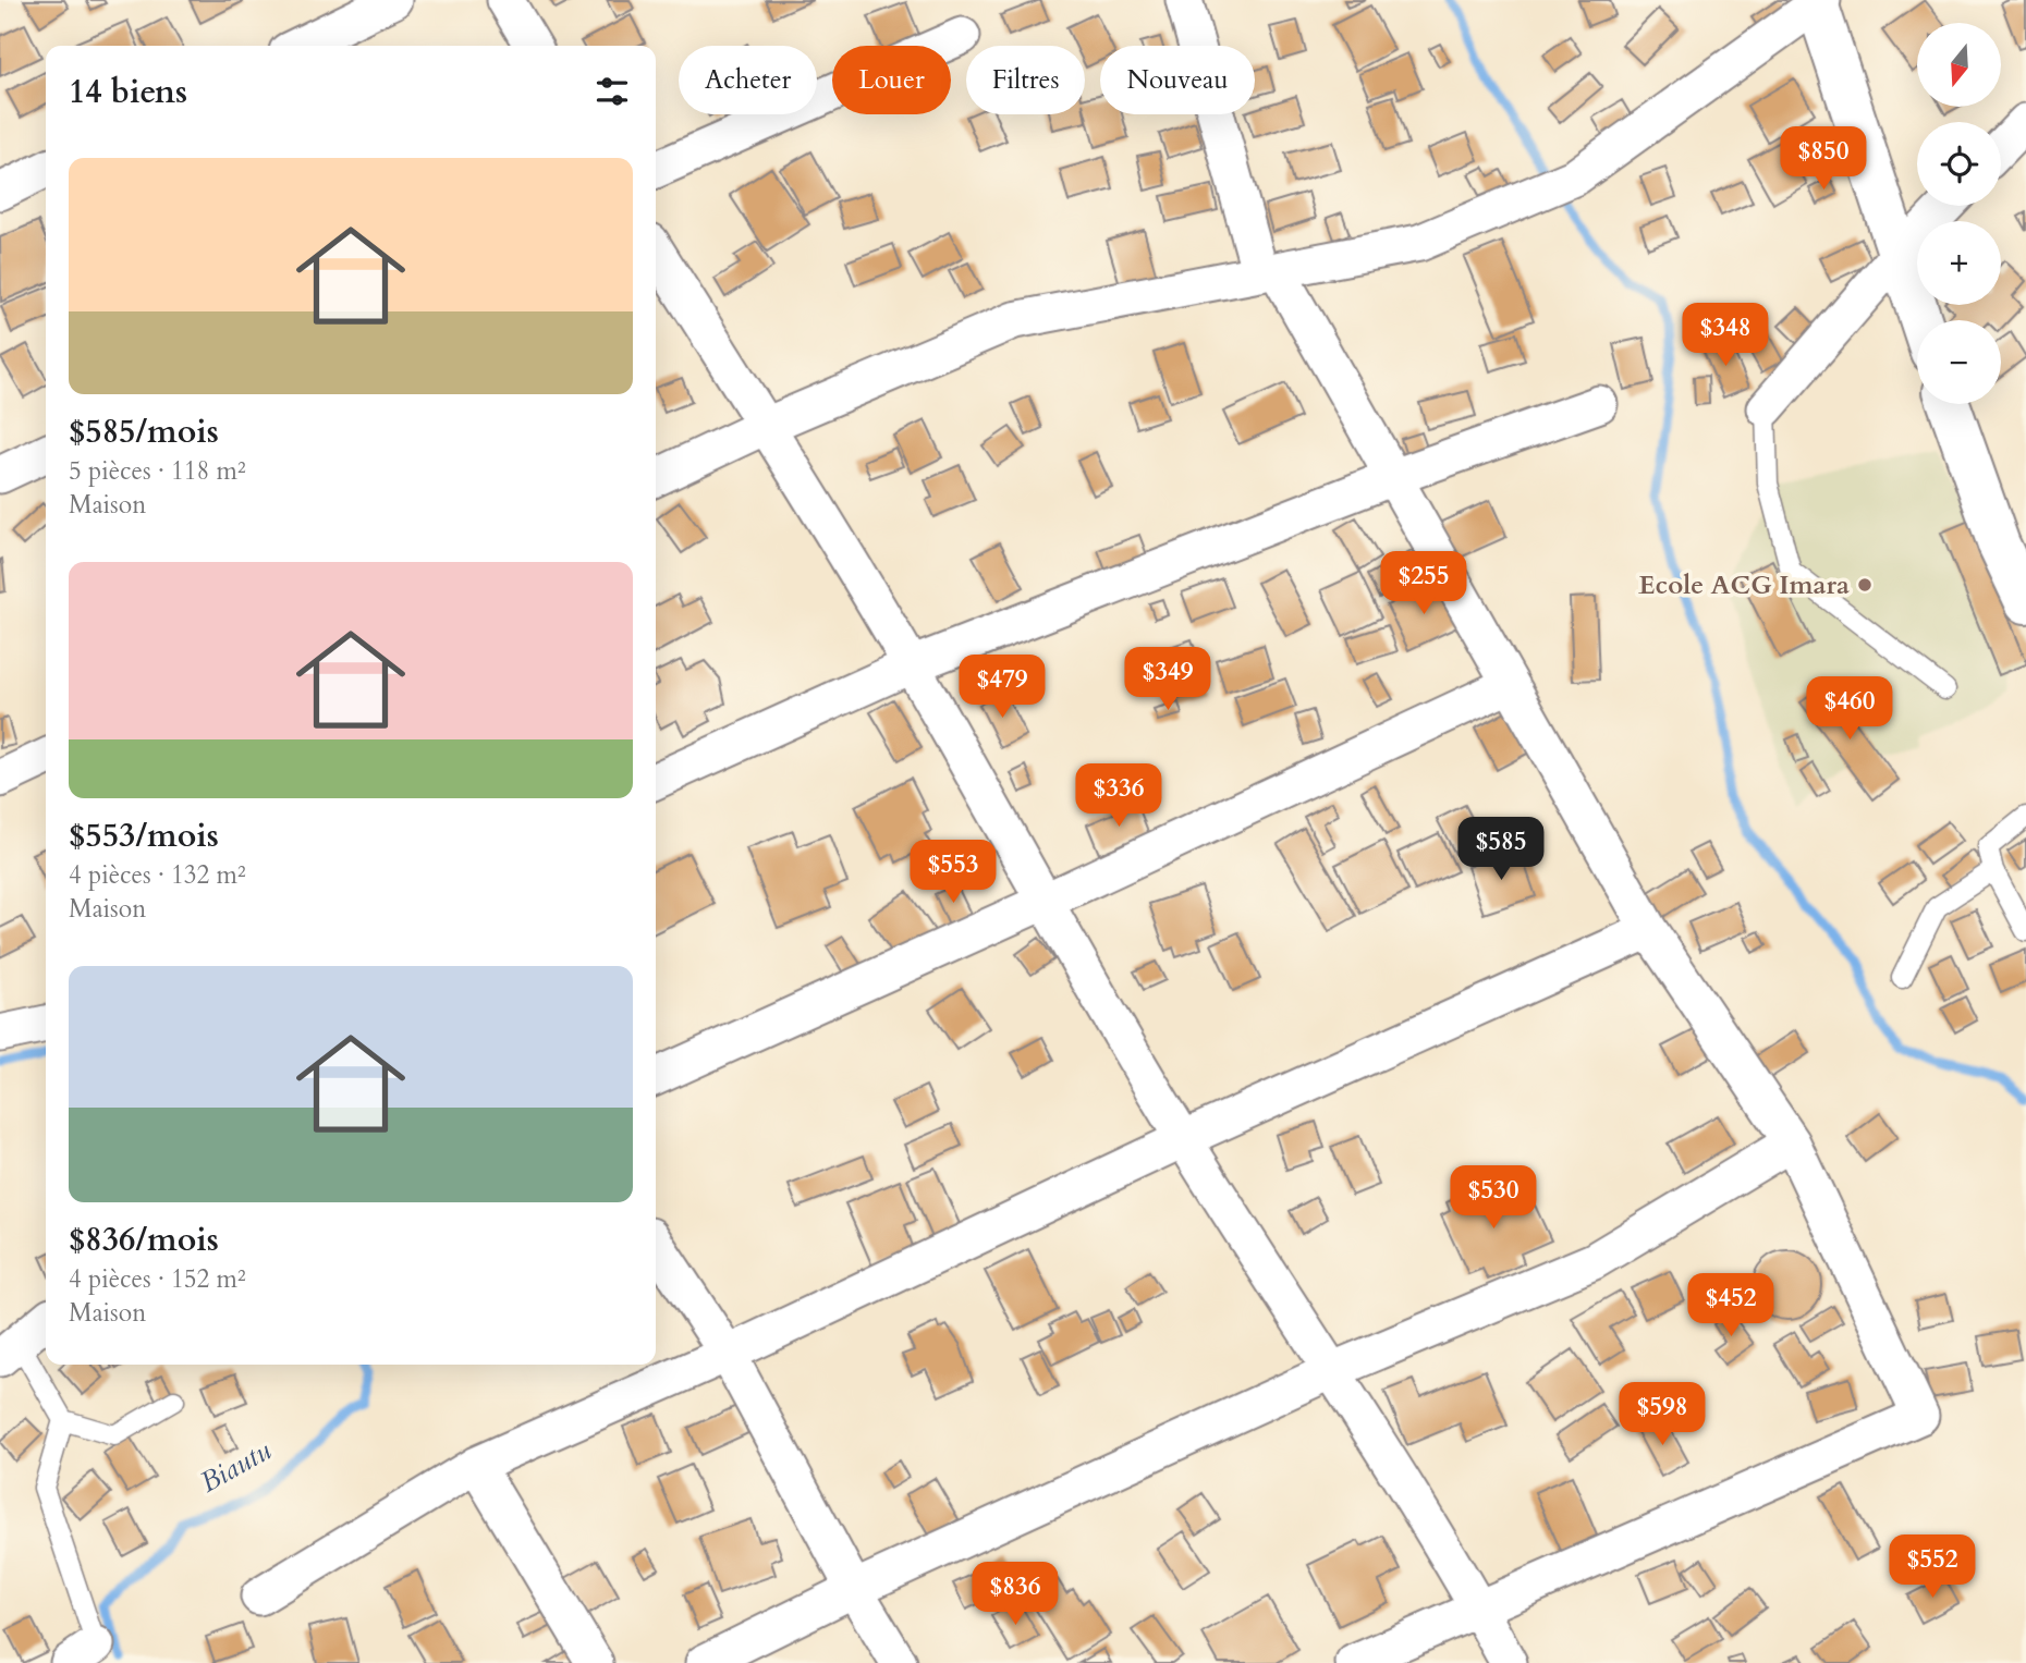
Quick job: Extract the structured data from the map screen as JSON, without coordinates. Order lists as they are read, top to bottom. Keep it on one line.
{"water":["Biautu"],"places":["Ecole ACG Imara"],"north":"bottom","page":{"map_buttons":["+","−"],"chip":["Acheter","Louer","Filtres","Nouveau"],"heading":"14 biens","price":["$850","$348","$255","$349","$479","$460","$336","$585","$553","$530","$452","$598","$552","$836"],"list":[{"name":"$585/mois","note":"5 pièces · 118 m² · Maison"},{"name":"$553/mois","note":"4 pièces · 132 m² · Maison"},{"name":"$836/mois","note":"4 pièces · 152 m² · Maison"}]}}
